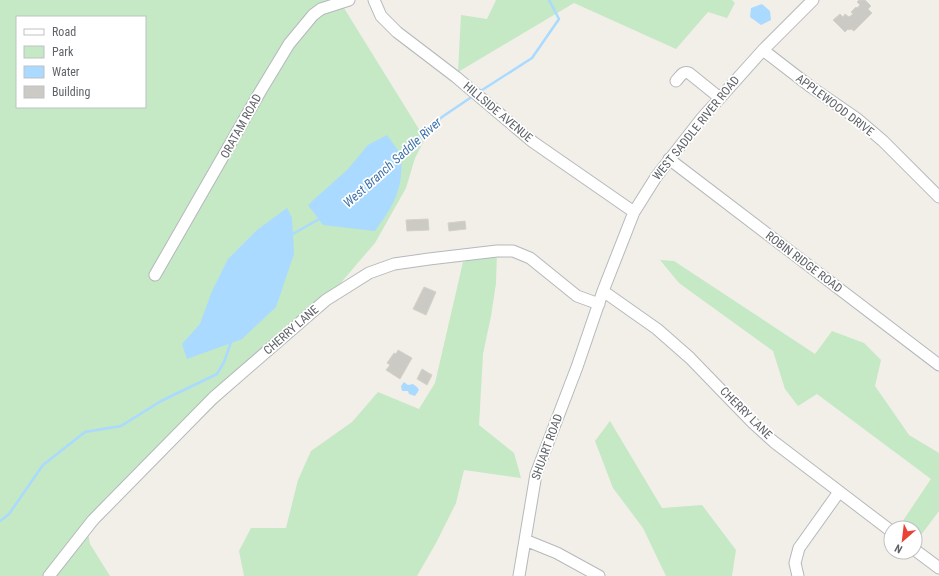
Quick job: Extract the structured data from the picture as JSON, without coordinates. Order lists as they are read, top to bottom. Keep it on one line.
{"streets":{"street":["APPLEWOOD DRIVE","HILLSIDE AVENUE","ORATAM ROAD","WEST SADDLE RIVER ROAD","ROBIN RIDGE ROAD","CHERRY LANE","SHUART ROAD"]},"crossings":[["APPLEWOOD DRIVE","WEST SADDLE RIVER ROAD"],["HILLSIDE AVENUE","WEST SADDLE RIVER ROAD"],["WEST SADDLE RIVER ROAD","ROBIN RIDGE ROAD"],["WEST SADDLE RIVER ROAD","CHERRY LANE"],["WEST SADDLE RIVER ROAD","SHUART ROAD"]],"water":["West Branch Saddle River"],"legend":["Road","Park","Water","Building"],"north":"bottom left"}
